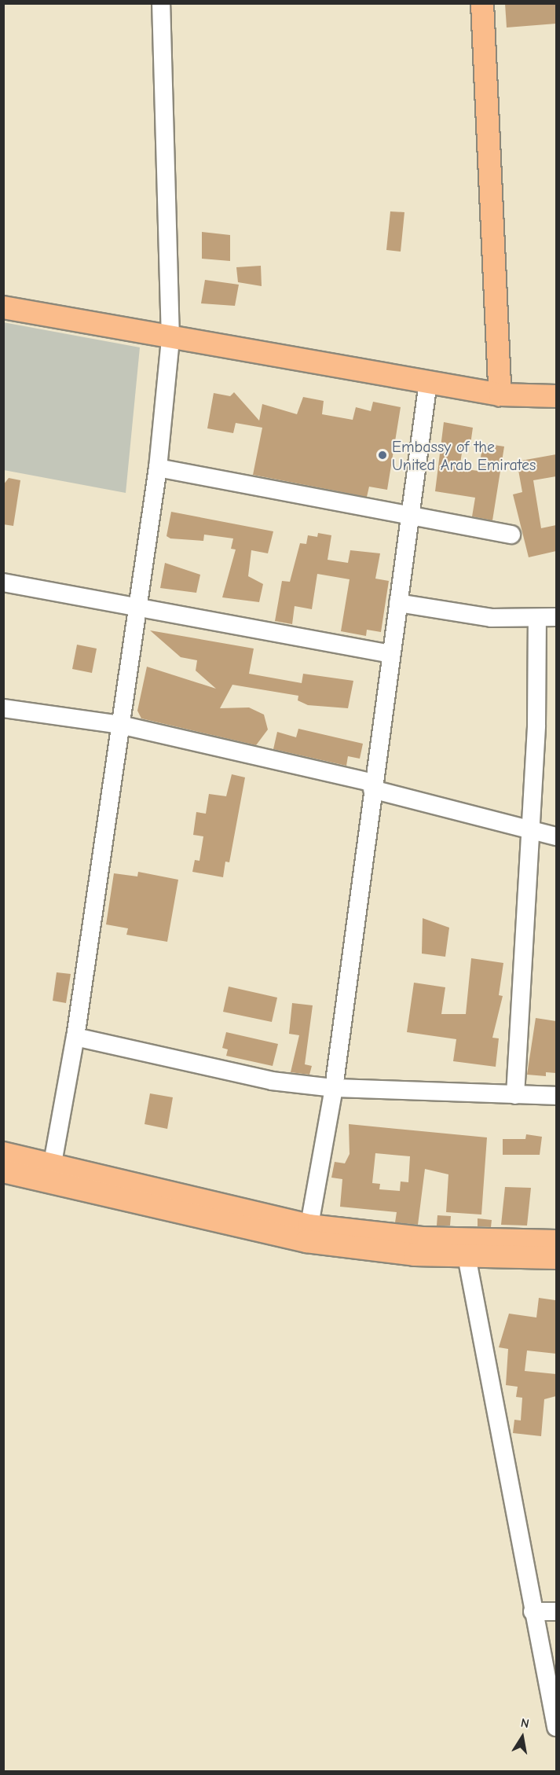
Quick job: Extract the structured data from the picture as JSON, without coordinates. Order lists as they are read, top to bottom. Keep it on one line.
{"places":["Embassy of the United Arab Emirates"],"north":"top"}
